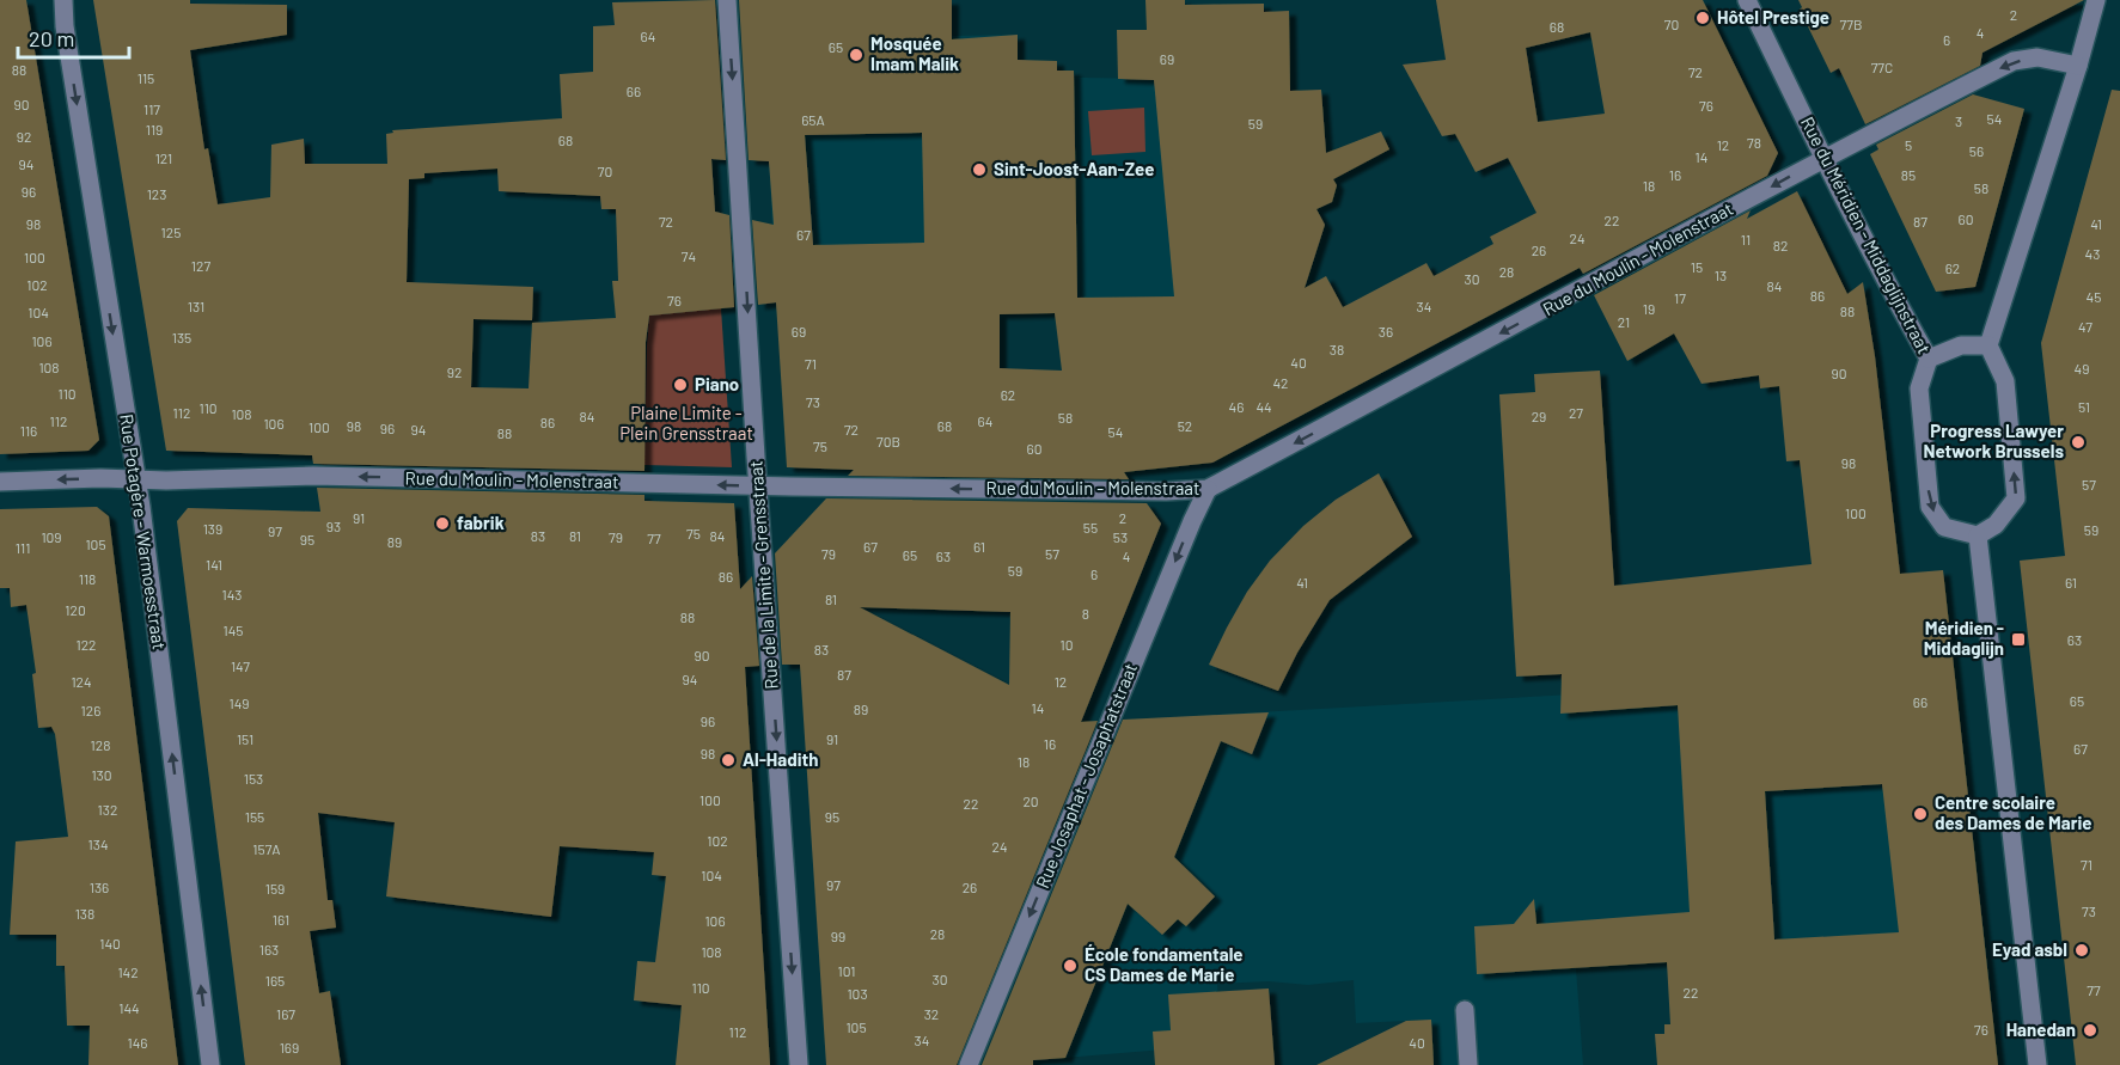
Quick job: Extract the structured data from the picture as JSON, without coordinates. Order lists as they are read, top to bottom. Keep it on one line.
{"streets":{"street":["Rue du Méridien - Middaglijnstraat","Rue du Moulin - Molenstraat","Rue Potagère - Warmoesstraat","Rue de la Limite - Grensstraat","Rue Josaphat - Josaphatstraat"]},"crossings":[["Rue du Méridien - Middaglijnstraat","Rue du Moulin - Molenstraat"],["Rue du Moulin - Molenstraat","Rue Potagère - Warmoesstraat"],["Rue du Moulin - Molenstraat","Rue de la Limite - Grensstraat"],["Rue du Moulin - Molenstraat","Rue Josaphat - Josaphatstraat"]],"one_way":["Rue du Moulin - Molenstraat","Rue de la Limite - Grensstraat","Rue Josaphat - Josaphatstraat"],"parks":["Plaine Limite - Plein Grensstraat"],"places":{"other":["Hôtel Prestige","Mosquée Imam Malik","Sint-Joost-Aan-Zee","Piano","Progress Lawyer Network Brussels","fabrik","Al-Hadith","Centre scolaire des Dames de Marie","Eyad asbl","École fondamentale CS Dames de Marie","Hanedan"],"transit":["Méridien - Middaglijn"]},"house_numbers":["2","70","77B","68","4","64","6","65","69","77C","88","72","115","66","90","76","117","54","65A","3","59","119","92","68","78","12","5","56","14","121","94","70","16","85","18","58","96","123","60","22","72","87","98","41","125","67","24","11","82","26","43","74","100","127","15","62","28","13","30","102","84","86","45","17","76","131","34","19","88","104","21","47","69","36","135","106","38","40","71","108","49","92","90","42","110","62","73","46","44","51","110","112","27","108","84","29","58","112","64","86","106","98","68","52","100","96","94","72","116","54","88","70B","75","60","98","57","100","91","2","93","55","139","59","97","75","83","81","84","109","79","53","77","95","89","105","67","61","111","79","57","65","63","4","141","59","6","86","118","41","61","143","81","120","8","88","145","63","122","10","83","90","147","87","94","124","12","65","66","149","14","89","126","96","151","91","16","128","67","98","18","130","153","100","20","22","132","155","95","102","134","24","157A","71","104","97","136","26","159","73","138","161","106","28","99","140","163","108","101","142","30","165","110","77","22","103","144","167","32","105","76","112","34","146","40","169"],"scale_bar":"20 m"}
